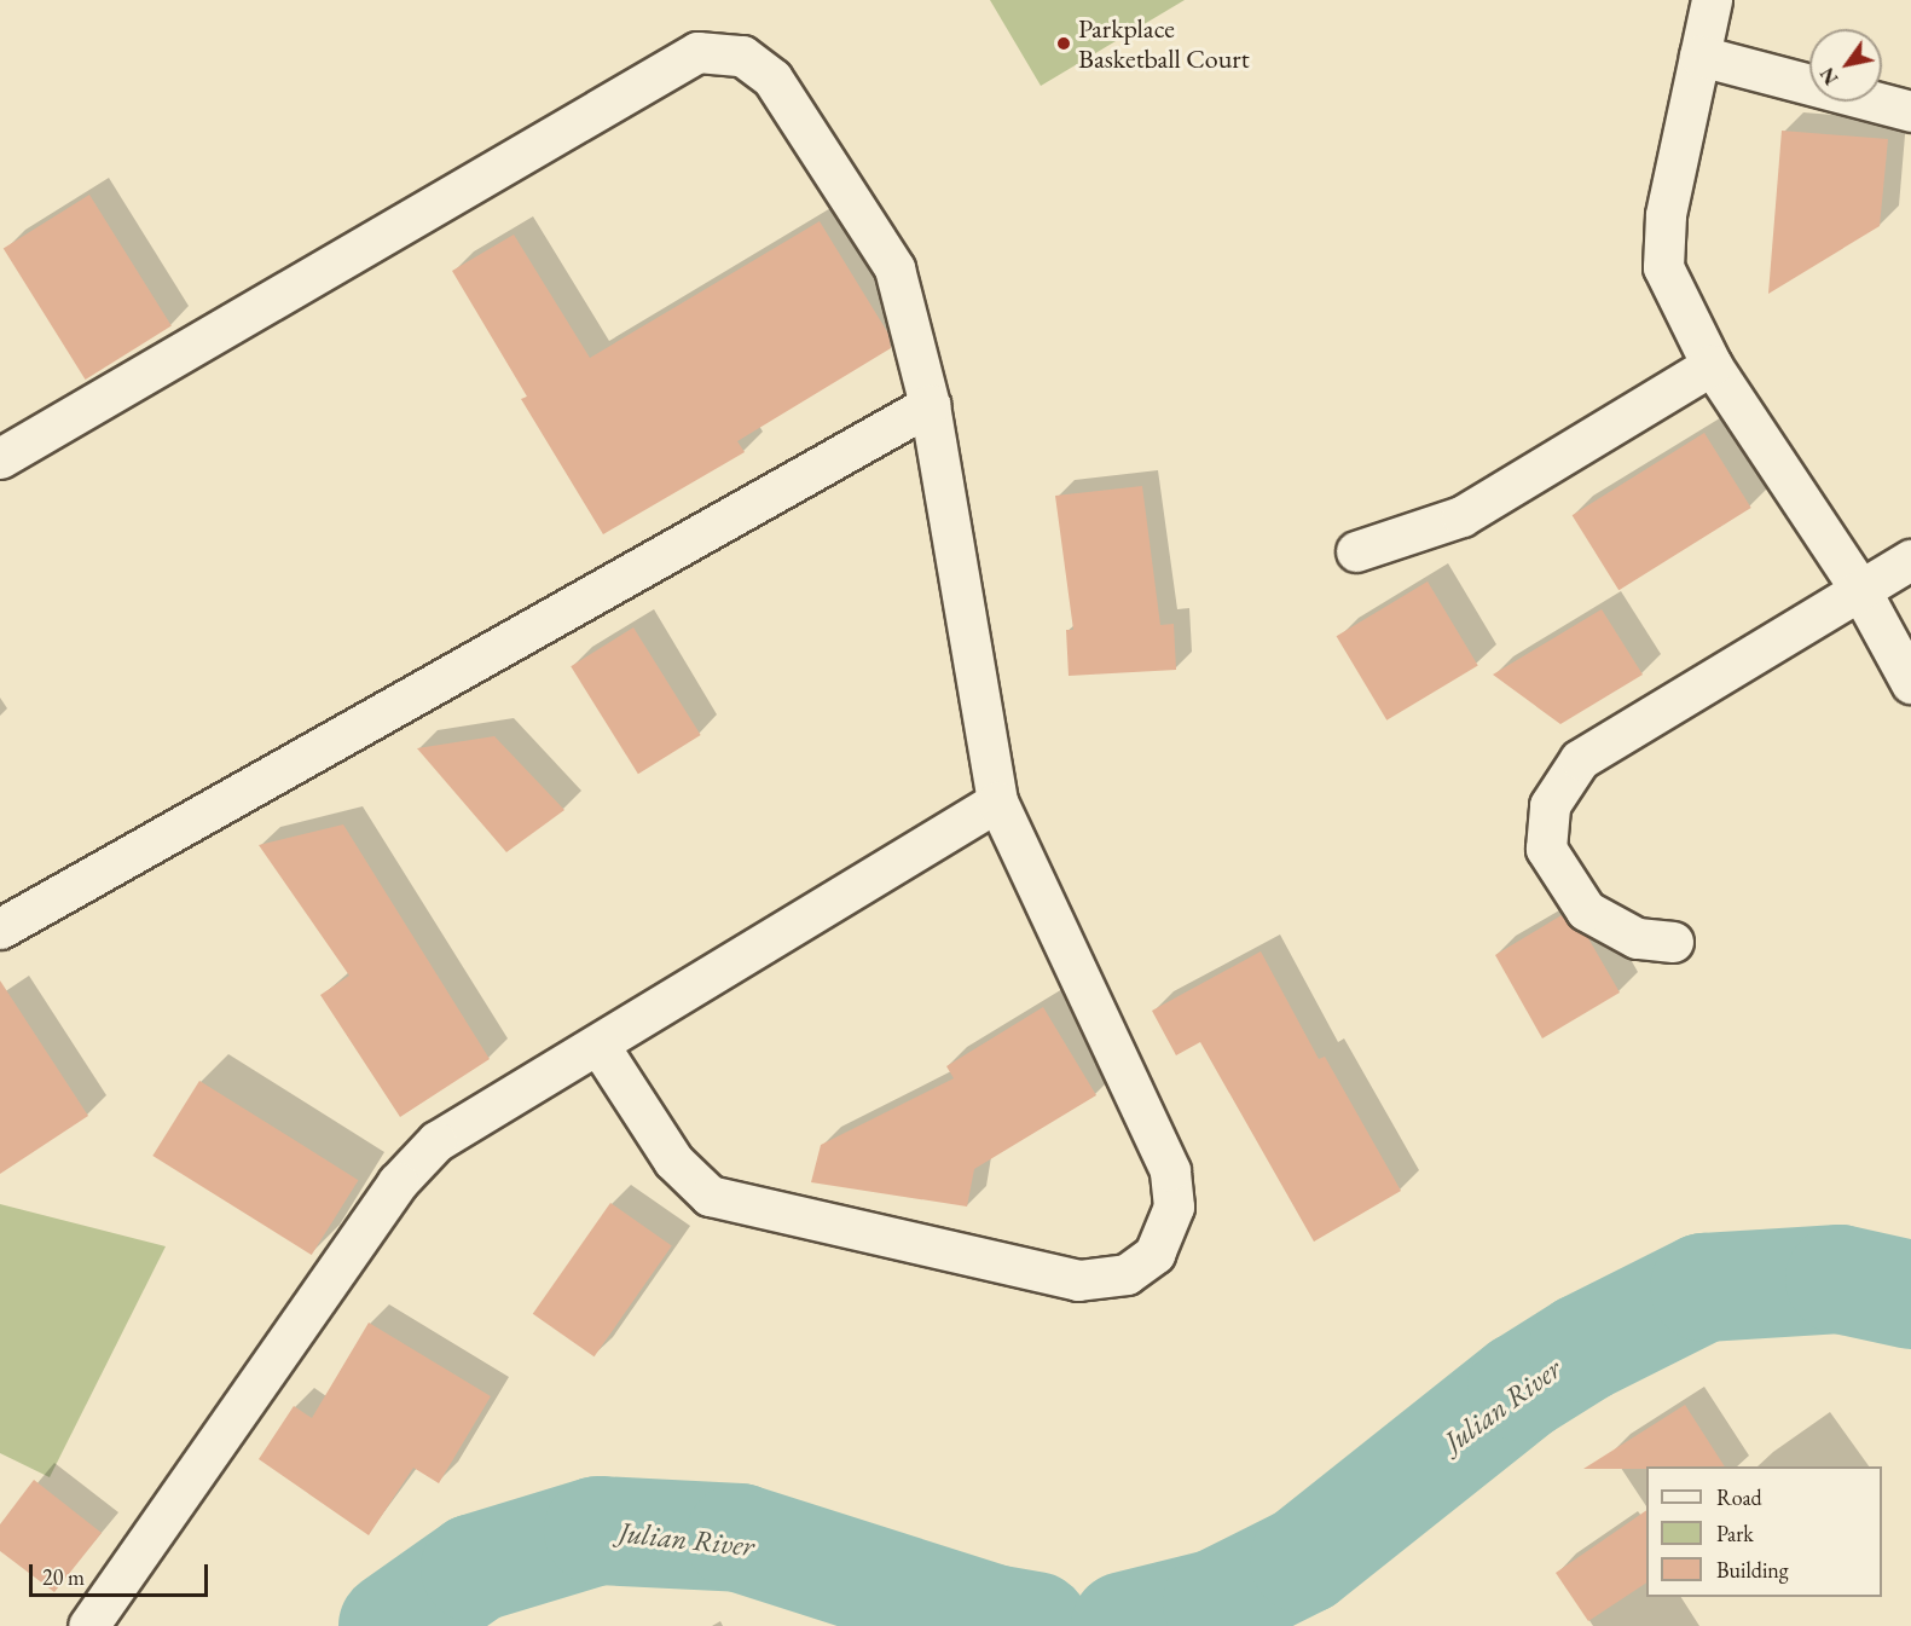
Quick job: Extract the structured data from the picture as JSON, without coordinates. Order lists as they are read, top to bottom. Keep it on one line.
{"water":["Julian River"],"places":["Parkplace Basketball Court"],"legend":["Road","Park","Building"],"scale_bar":"20 m","north":"bottom left"}
